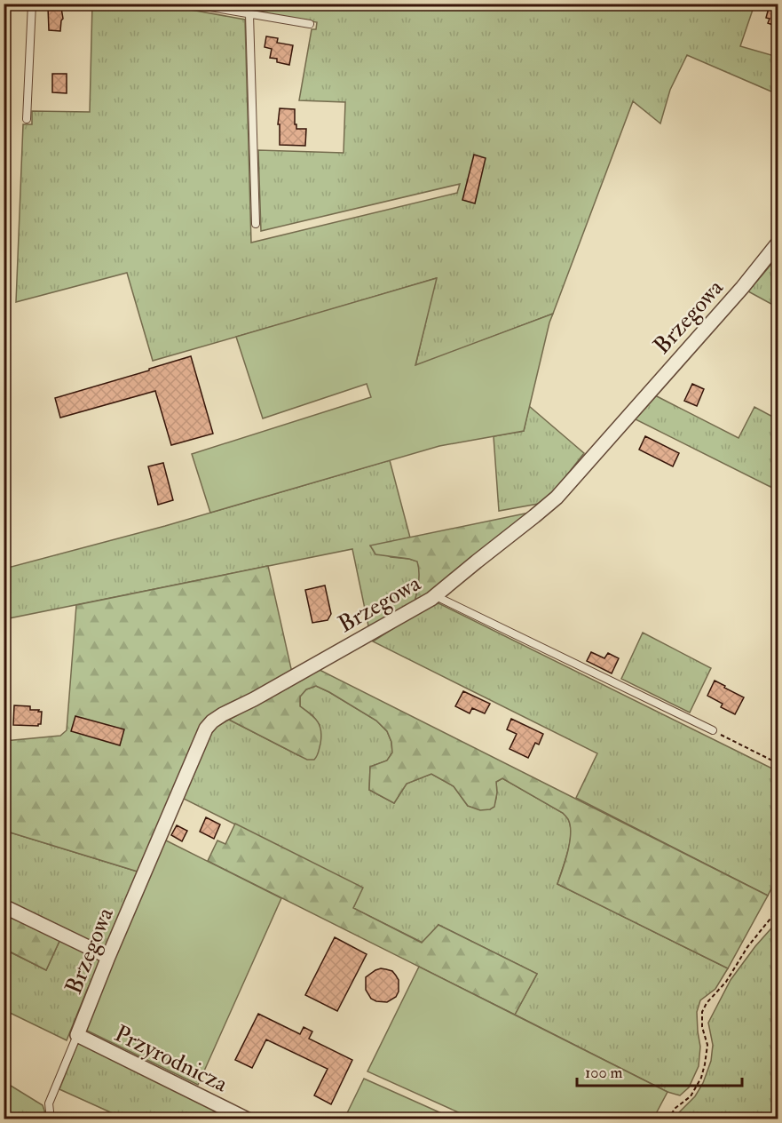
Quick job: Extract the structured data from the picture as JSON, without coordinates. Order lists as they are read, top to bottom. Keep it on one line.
{"streets":{"street":["Brzegowa","Przyrodnicza"]},"crossings":[["Brzegowa","Przyrodnicza"]],"scale_bar":"100 m"}
